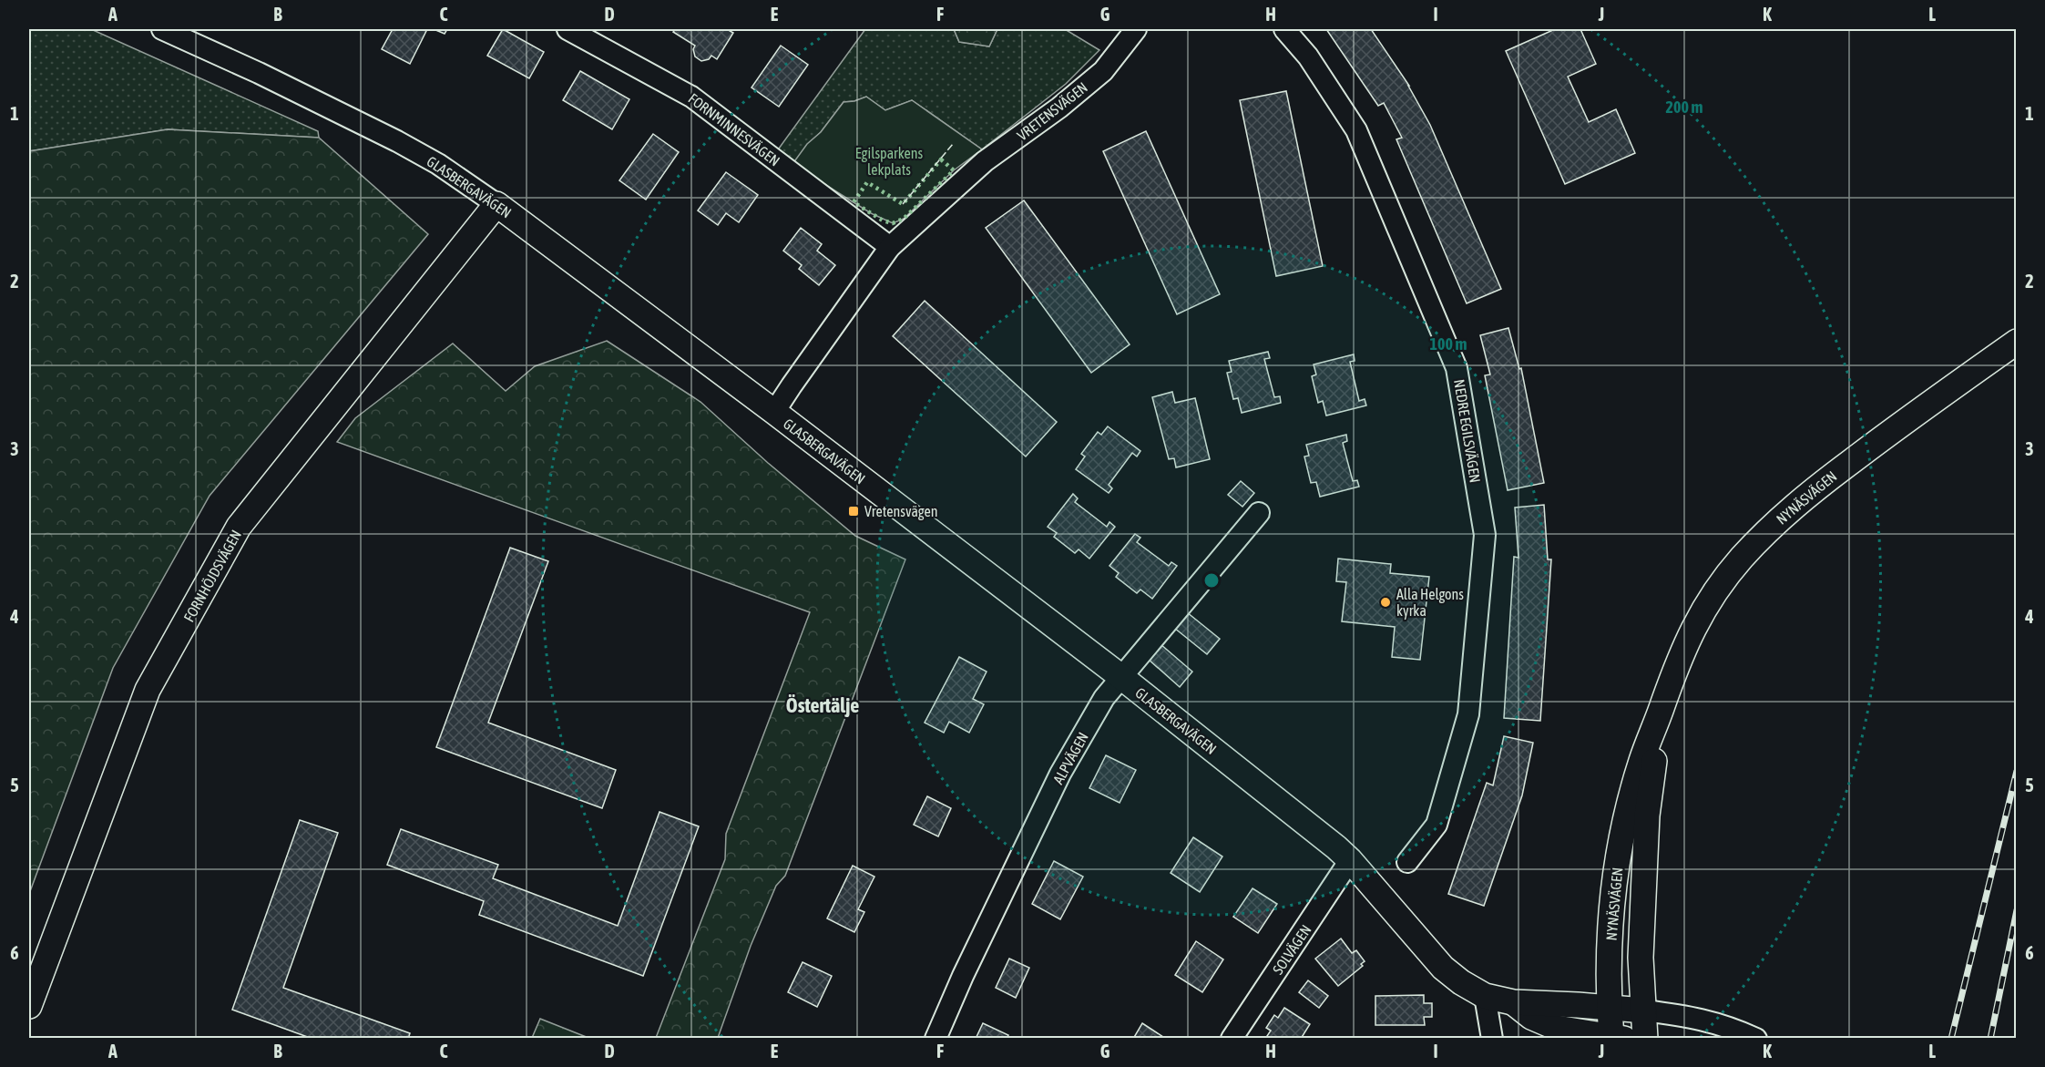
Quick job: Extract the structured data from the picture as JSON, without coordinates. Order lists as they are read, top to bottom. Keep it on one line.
{"streets":{"street":["VRETENSVÄGEN","FORNMINNESVÄGEN","GLASBERGAVÄGEN","NEDRE EGILSVÄGEN","NYNÄSVÄGEN","FORNHÖJDSVÄGEN","ALPVÄGEN","SOLVÄGEN"]},"crossings":[["VRETENSVÄGEN","FORNMINNESVÄGEN"],["VRETENSVÄGEN","GLASBERGAVÄGEN"],["GLASBERGAVÄGEN","NYNÄSVÄGEN"],["GLASBERGAVÄGEN","FORNHÖJDSVÄGEN"],["GLASBERGAVÄGEN","ALPVÄGEN"],["GLASBERGAVÄGEN","SOLVÄGEN"]],"districts":["Östertälje"],"parks":["Egilsparkens lekplats"],"places":{"transit":["Vretensvägen"],"other":["Alla Helgons kyrka"]},"grid":{"columns":["A","B","C","D","E","F","G","H","I","J","K","L"],"rows":["1","2","3","4","5","6"]},"rings":["200 m","100 m"]}
